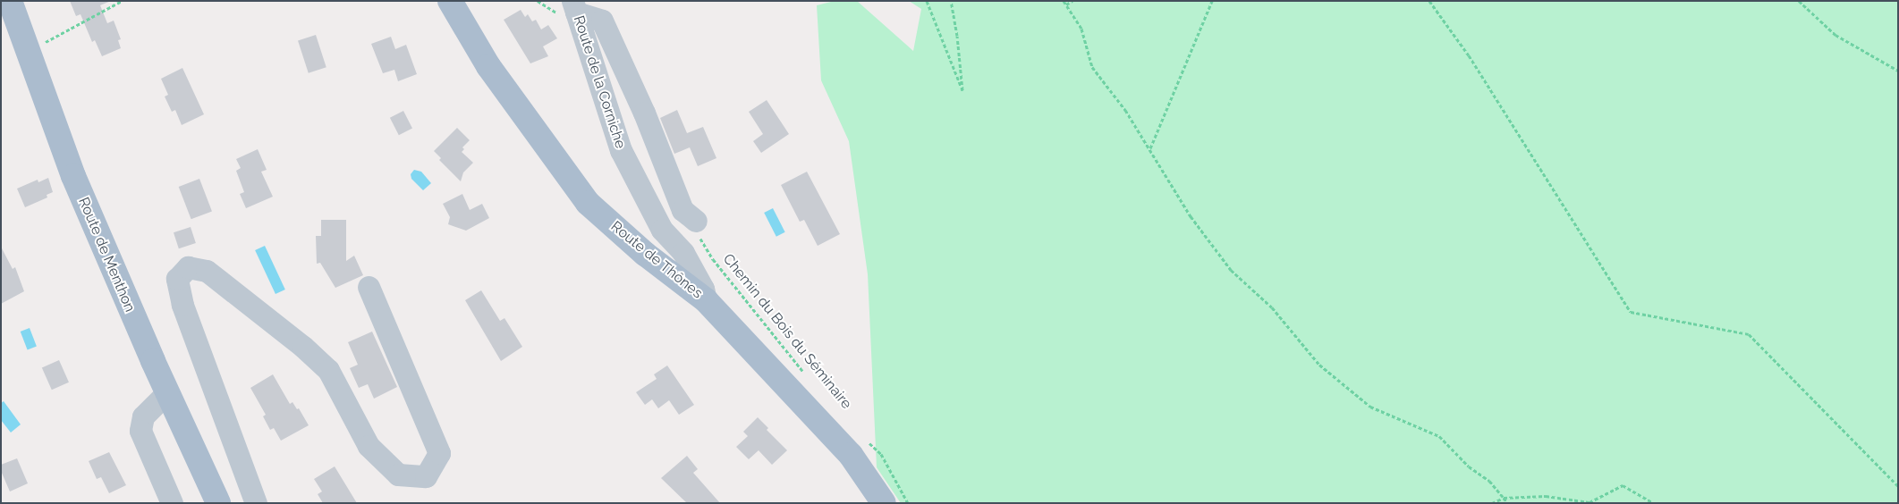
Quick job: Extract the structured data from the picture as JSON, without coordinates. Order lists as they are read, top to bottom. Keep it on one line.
{"streets":{"main road":["Route de Menthon","Route de Thônes"],"street":["Route de la Corniche"],"path":["Chemin du Bois du Séminaire"]},"crossings":[["Route de la Corniche","Route de Thônes"]]}
